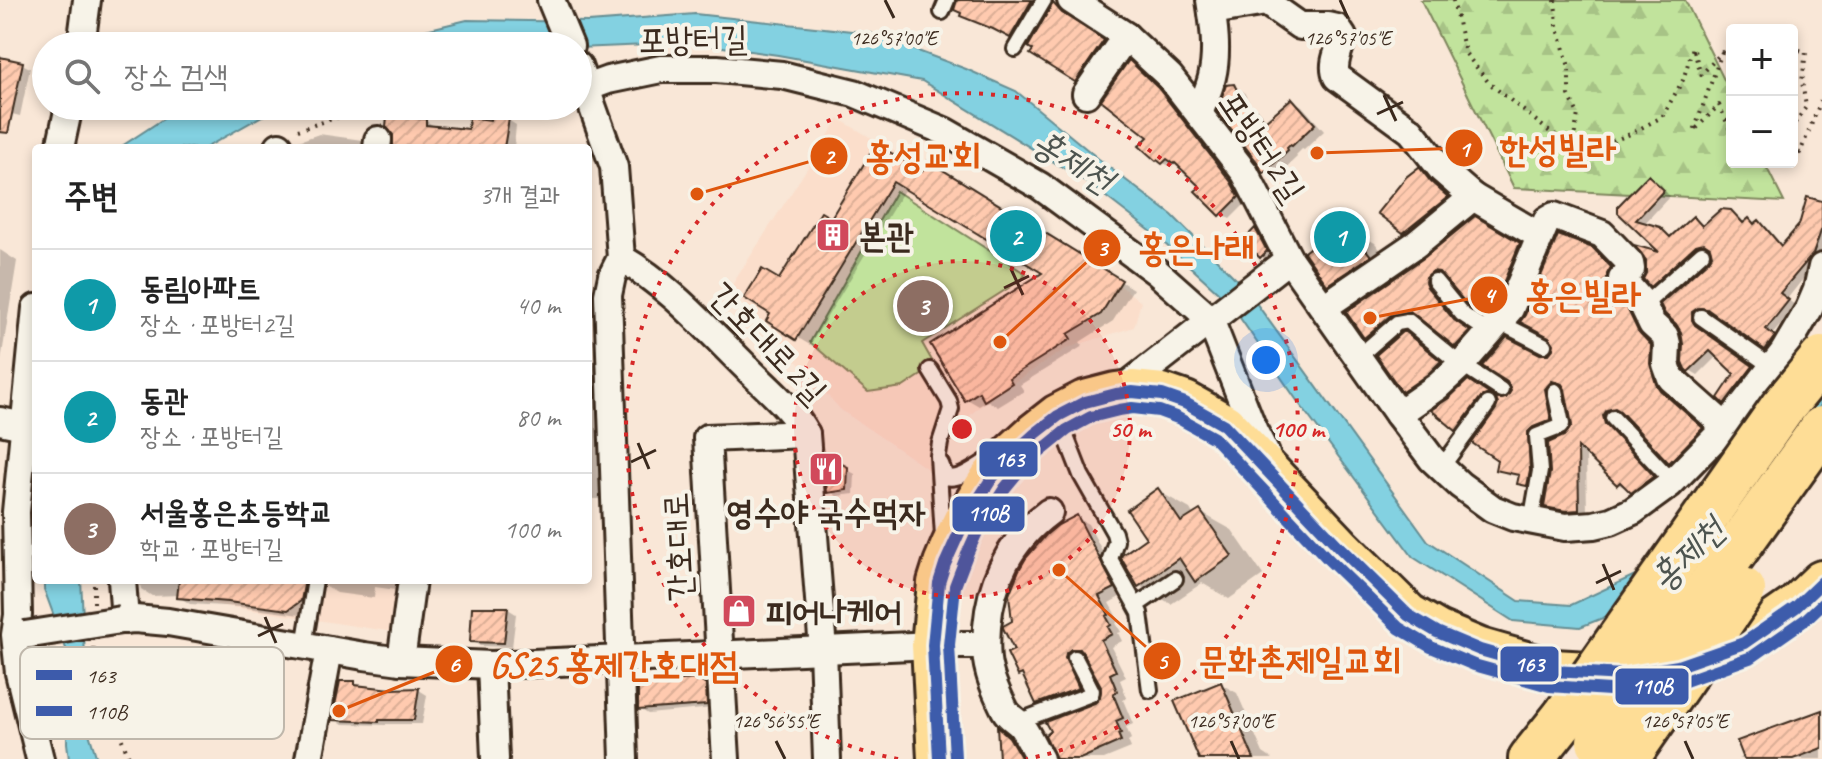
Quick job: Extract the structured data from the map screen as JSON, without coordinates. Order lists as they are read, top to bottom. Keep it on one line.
{"streets":{"street":["포방터길","포방터2길","간호대로2길","간호대로"]},"crossings":[["간호대로2길","간호대로"]],"water":["홍제천"],"places":{"other":["한성빌라","홍성교회","홍은빌라","홍은나래","문화촌제일교회","GS25 홍제간호대점"],"building":["본관"],"restaurant":["영수야 국수먹자"],"shop":["피어나케어"]},"lines":["transit line 163","transit line 110B"],"legend":["163","110B"],"page":{"map_buttons":["+","−"],"search":"장소 검색","heading":["주변","3개 결과"],"pins":["2","1","3"],"list":[{"mark":"1","name":"동림아파트","note":"장소 · 포방터2길","value":"40 m"},{"mark":"2","name":"동관","note":"장소 · 포방터길","value":"80 m"},{"mark":"3","name":"서울홍은초등학교","note":"학교 · 포방터길","value":"100 m"}]},"coordinates":["126°57'00\"E","126°57'05\"E","126°56'55\"E"],"rings":["50 m","100 m"]}
